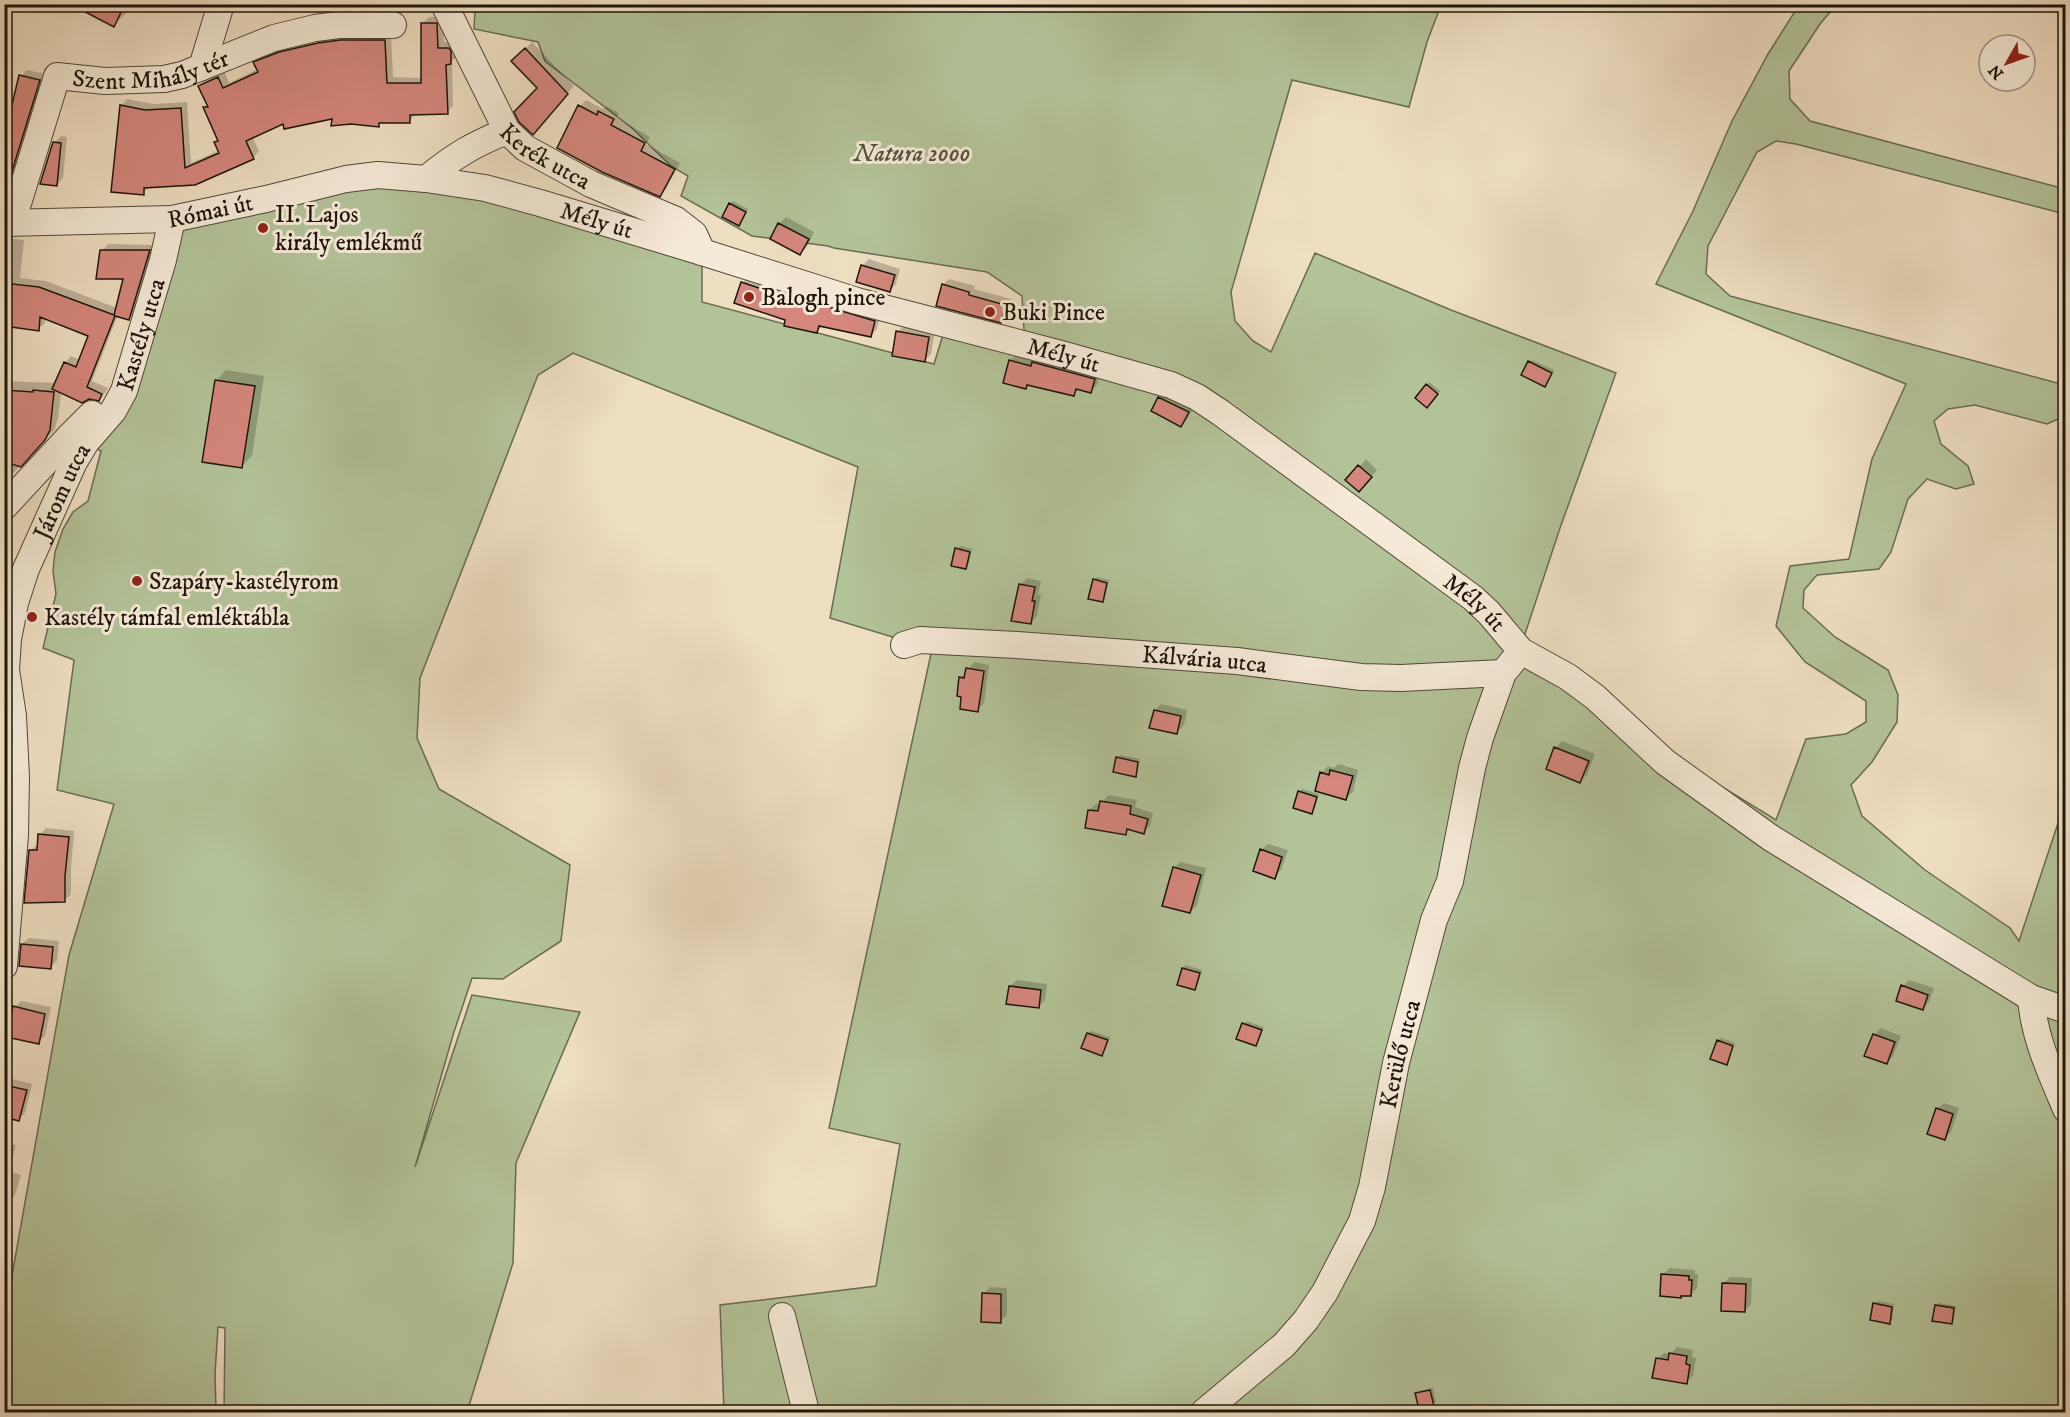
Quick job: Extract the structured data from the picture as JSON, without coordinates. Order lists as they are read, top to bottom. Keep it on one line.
{"streets":{"street":["Szent Mihály tér","Kerék utca","Római út","Mély út","Kastély utca","Járom utca","Kálvária utca","Kerülő utca"]},"crossings":[["Szent Mihály tér","Római út"],["Kerék utca","Mély út"],["Római út","Mély út"],["Római út","Kastély utca"],["Mély út","Kerülő utca"],["Kastély utca","Járom utca"],["Kálvária utca","Kerülő utca"]],"parks":["Natura 2000"],"places":["II. Lajos király emlékmű","Balogh pince","Buki Pince","Szapáry-kastélyrom","Kastély támfal emléktábla"],"north":"bottom left"}
